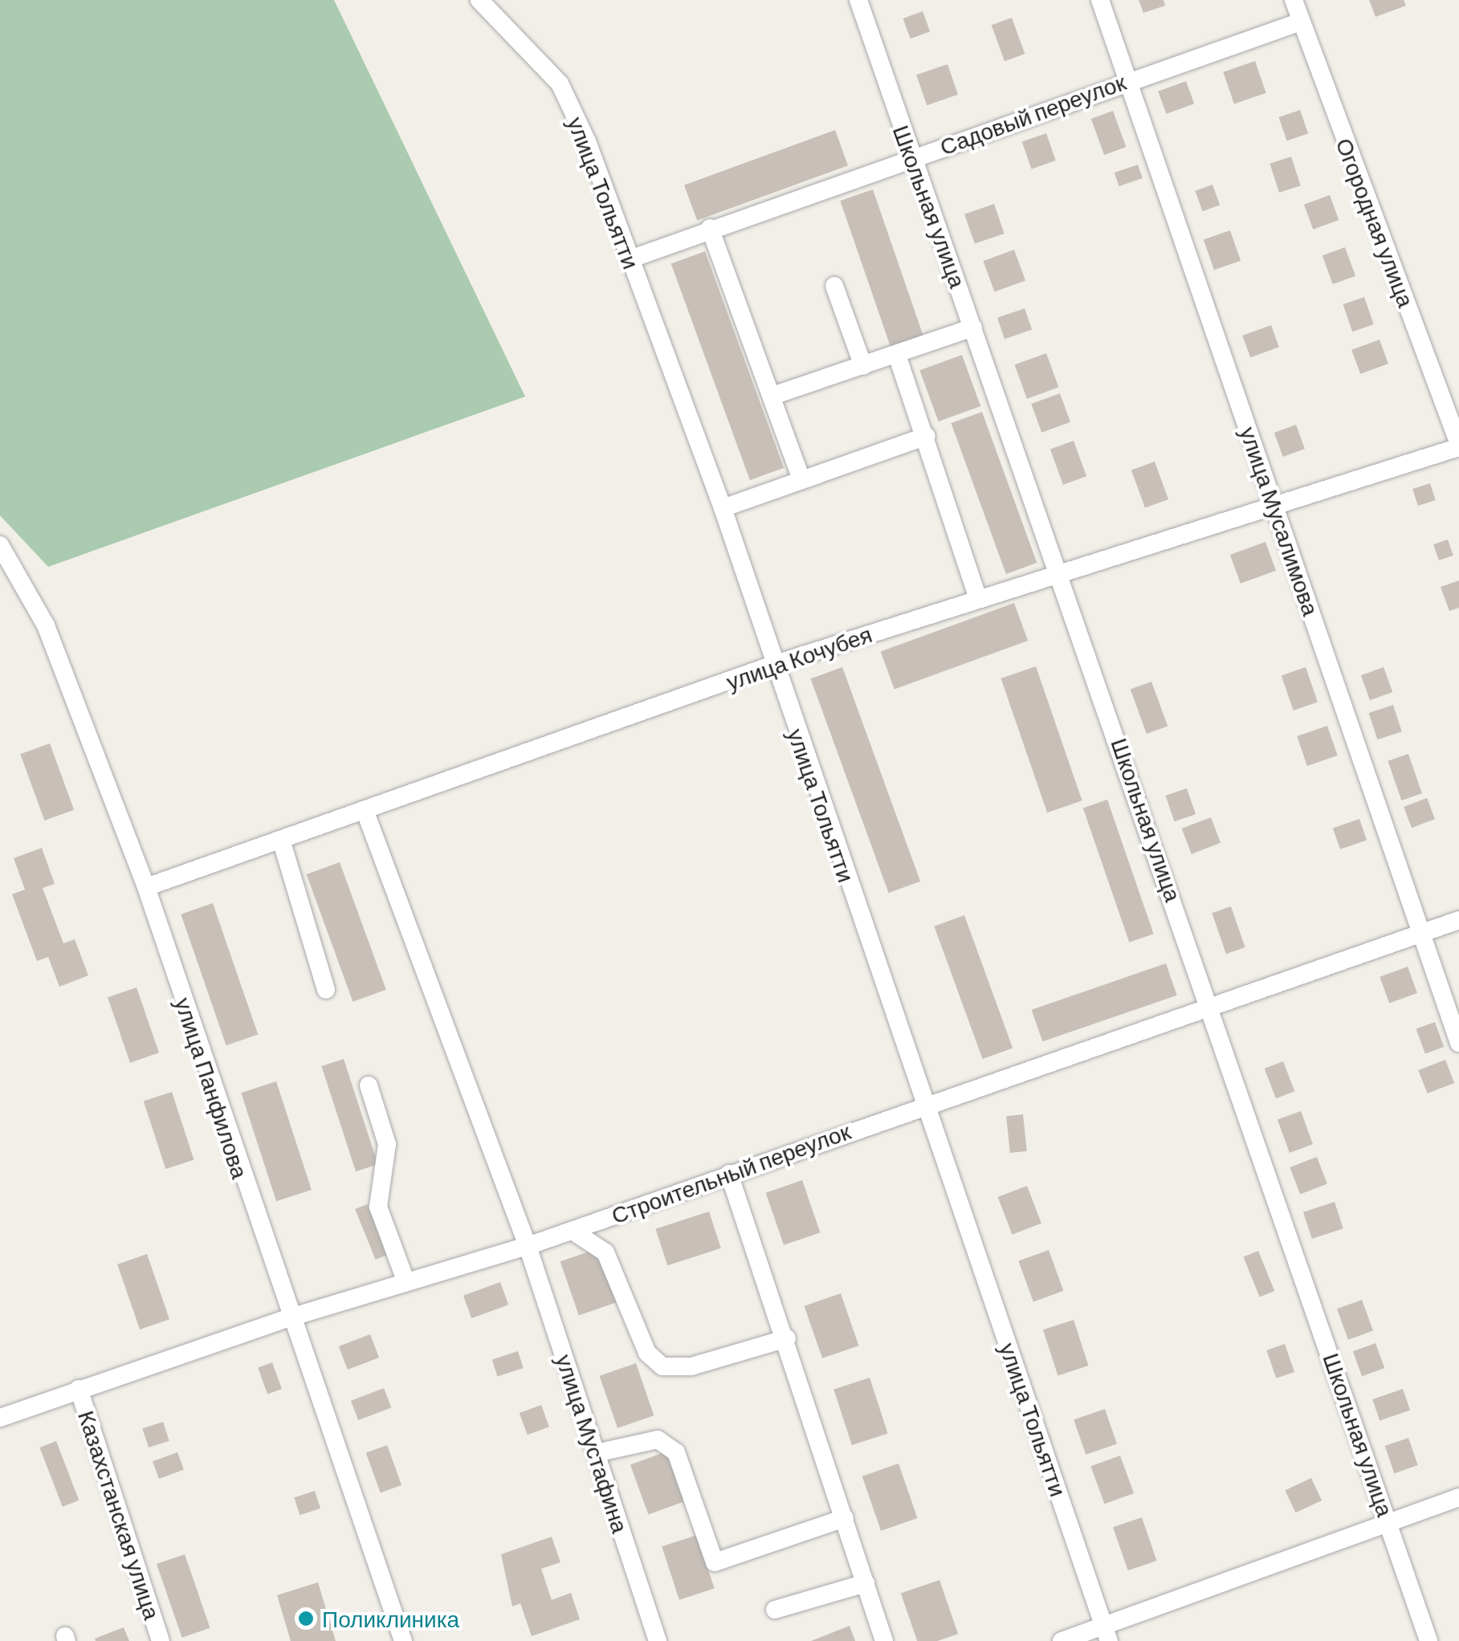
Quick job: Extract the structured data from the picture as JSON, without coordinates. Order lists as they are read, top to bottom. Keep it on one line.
{"streets":{"street":["Садовый переулок","улица Тольятти","Школьная улица","Огородная улица","улица Мусалимова","улица Кочубея","улица Панфилова","Строительный переулок","улица Мустафина","Казахстанская улица"]},"crossings":[["Садовый переулок","улица Тольятти"],["Садовый переулок","Школьная улица"],["Садовый переулок","Огородная улица"],["Садовый переулок","улица Мусалимова"],["улица Тольятти","улица Кочубея"],["улица Тольятти","Строительный переулок"],["Школьная улица","улица Кочубея"],["Школьная улица","Строительный переулок"],["Огородная улица","улица Кочубея"],["улица Мусалимова","улица Кочубея"],["улица Мусалимова","Строительный переулок"],["улица Кочубея","улица Панфилова"],["улица Кочубея","улица Мустафина"],["улица Панфилова","Строительный переулок"],["Строительный переулок","улица Мустафина"],["Строительный переулок","Казахстанская улица"]],"places":["Поликлиника"]}
